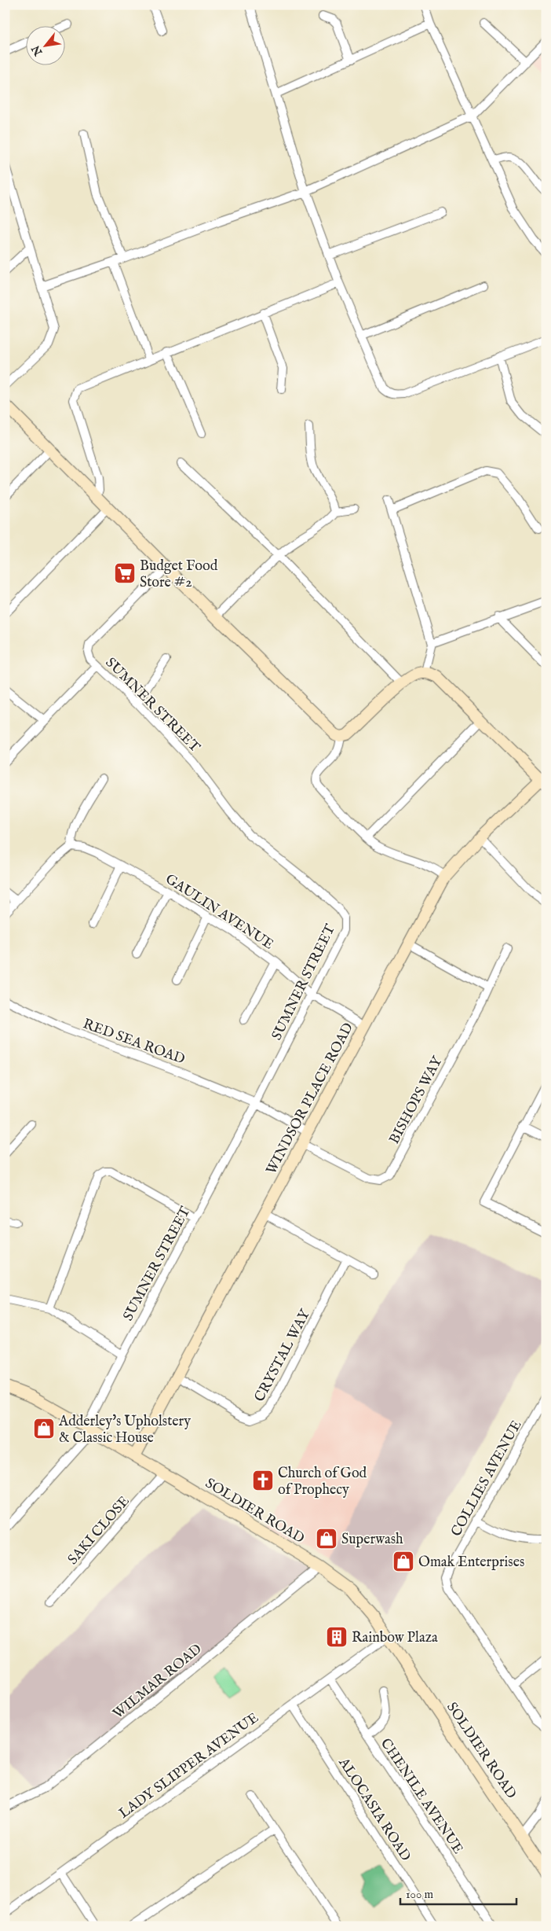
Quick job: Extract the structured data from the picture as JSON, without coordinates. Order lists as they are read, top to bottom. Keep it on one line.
{"streets":{"street":["SUMNER STREET","GAULIN AVENUE","RED SEA ROAD","WINDSOR PLACE ROAD","BISHOPS WAY","CRYSTAL WAY","COLLIES AVENUE","SOLDIER ROAD","SAKI CLOSE","WILMAR ROAD","LADY SLIPPER AVENUE","CHENILE AVENUE","ALOCASIA ROAD"]},"crossings":[["SUMNER STREET","GAULIN AVENUE"],["SUMNER STREET","RED SEA ROAD"],["SUMNER STREET","SOLDIER ROAD"],["GAULIN AVENUE","WINDSOR PLACE ROAD"],["RED SEA ROAD","WINDSOR PLACE ROAD"],["WINDSOR PLACE ROAD","BISHOPS WAY"],["WINDSOR PLACE ROAD","CRYSTAL WAY"],["WINDSOR PLACE ROAD","SOLDIER ROAD"],["SOLDIER ROAD","SAKI CLOSE"],["SOLDIER ROAD","WILMAR ROAD"],["SOLDIER ROAD","LADY SLIPPER AVENUE"],["LADY SLIPPER AVENUE","CHENILE AVENUE"],["LADY SLIPPER AVENUE","ALOCASIA ROAD"]],"places":{"supermarket":["Budget Food Store #2"],"shop":["Adderley's Upholstery & Classic House","Superwash","Omak Enterprises"],"church":["Church of God of Prophecy"],"building":["Rainbow Plaza"]},"scale_bar":"100 m","north":"bottom left"}
